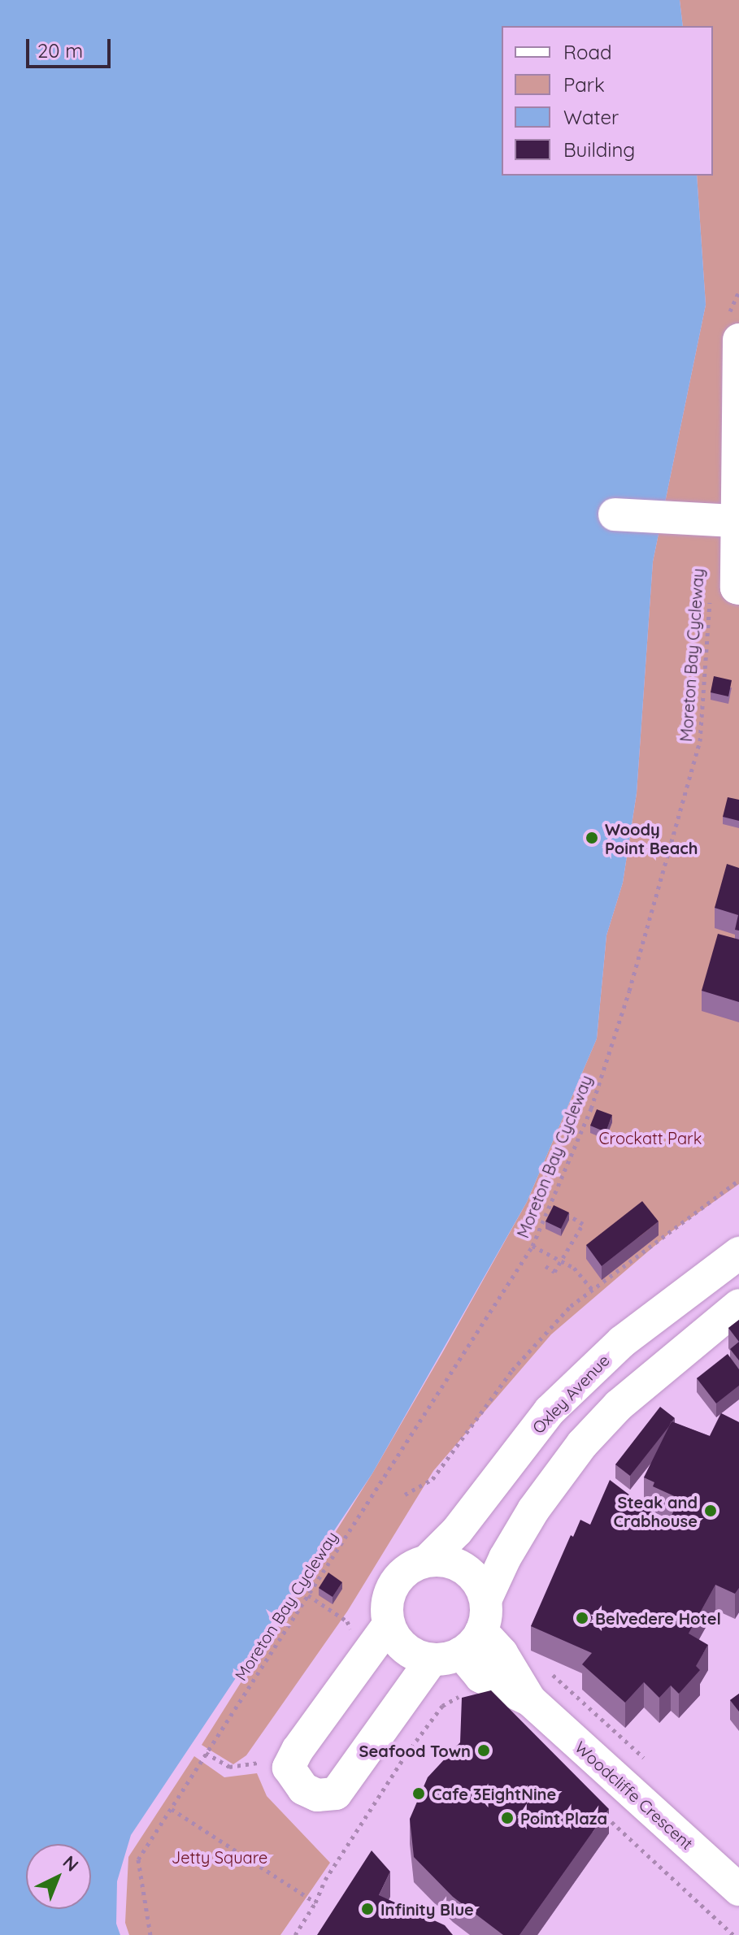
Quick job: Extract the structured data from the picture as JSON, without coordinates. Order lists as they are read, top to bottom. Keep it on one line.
{"streets":{"street":["Oxley Avenue","Woodcliffe Crescent"],"path":["Moreton Bay Cycleway"]},"crossings":[["Oxley Avenue","Woodcliffe Crescent"]],"parks":["Crockatt Park","Jetty Square"],"places":["Woody Point Beach","Steak and Crabhouse","Belvedere Hotel","Seafood Town","Cafe 3EightNine","Point Plaza","Infinity Blue"],"legend":["Road","Park","Water","Building"],"scale_bar":"20 m","north":"top right"}
